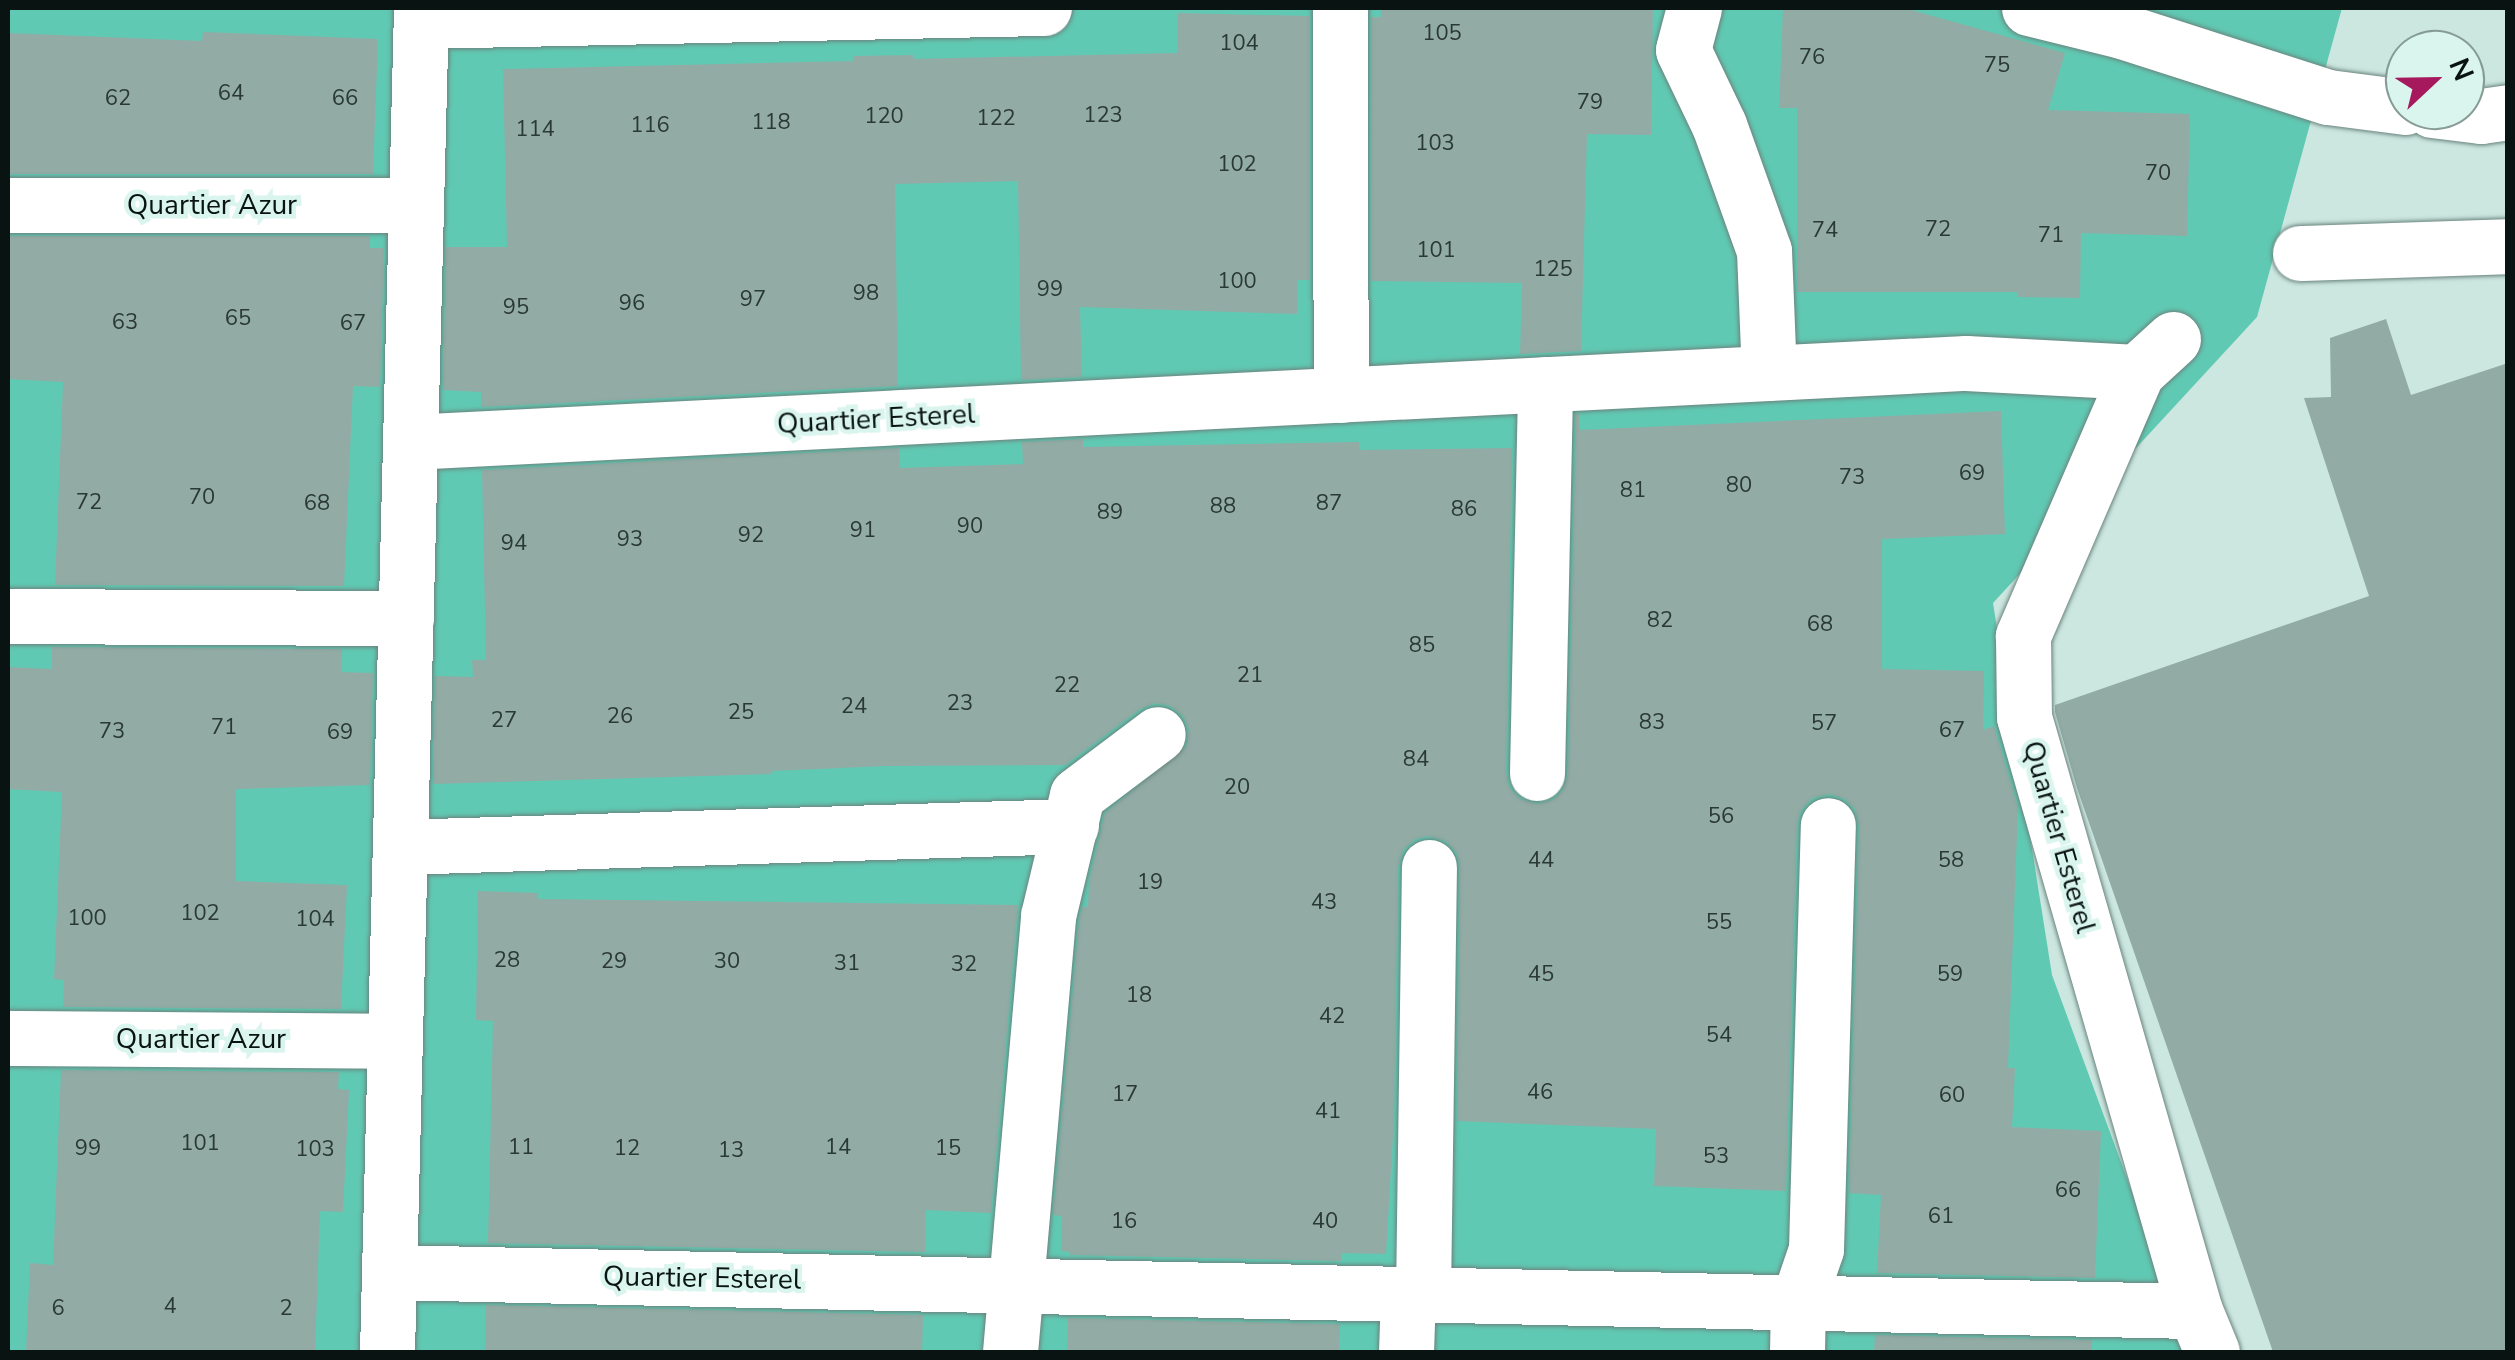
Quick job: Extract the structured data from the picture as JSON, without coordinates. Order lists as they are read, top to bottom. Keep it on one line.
{"streets":{"lane":["Quartier Azur","Quartier Esterel"]},"house_numbers":["105","104","76","75","64","62","66","79","123","120","122","118","116","114","103","102","70","72","74","71","101","125","100","99","98","97","96","95","65","63","67","69","73","80","81","70","72","68","87","88","86","89","90","91","92","93","94","82","68","85","21","22","23","24","25","26","27","83","57","71","67","73","69","84","20","56","44","58","19","43","102","100","104","55","28","29","30","31","32","45","59","18","42","54","46","17","60","41","101","11","14","99","12","15","103","13","53","66","61","16","40","4","6","2"],"north":"right"}
